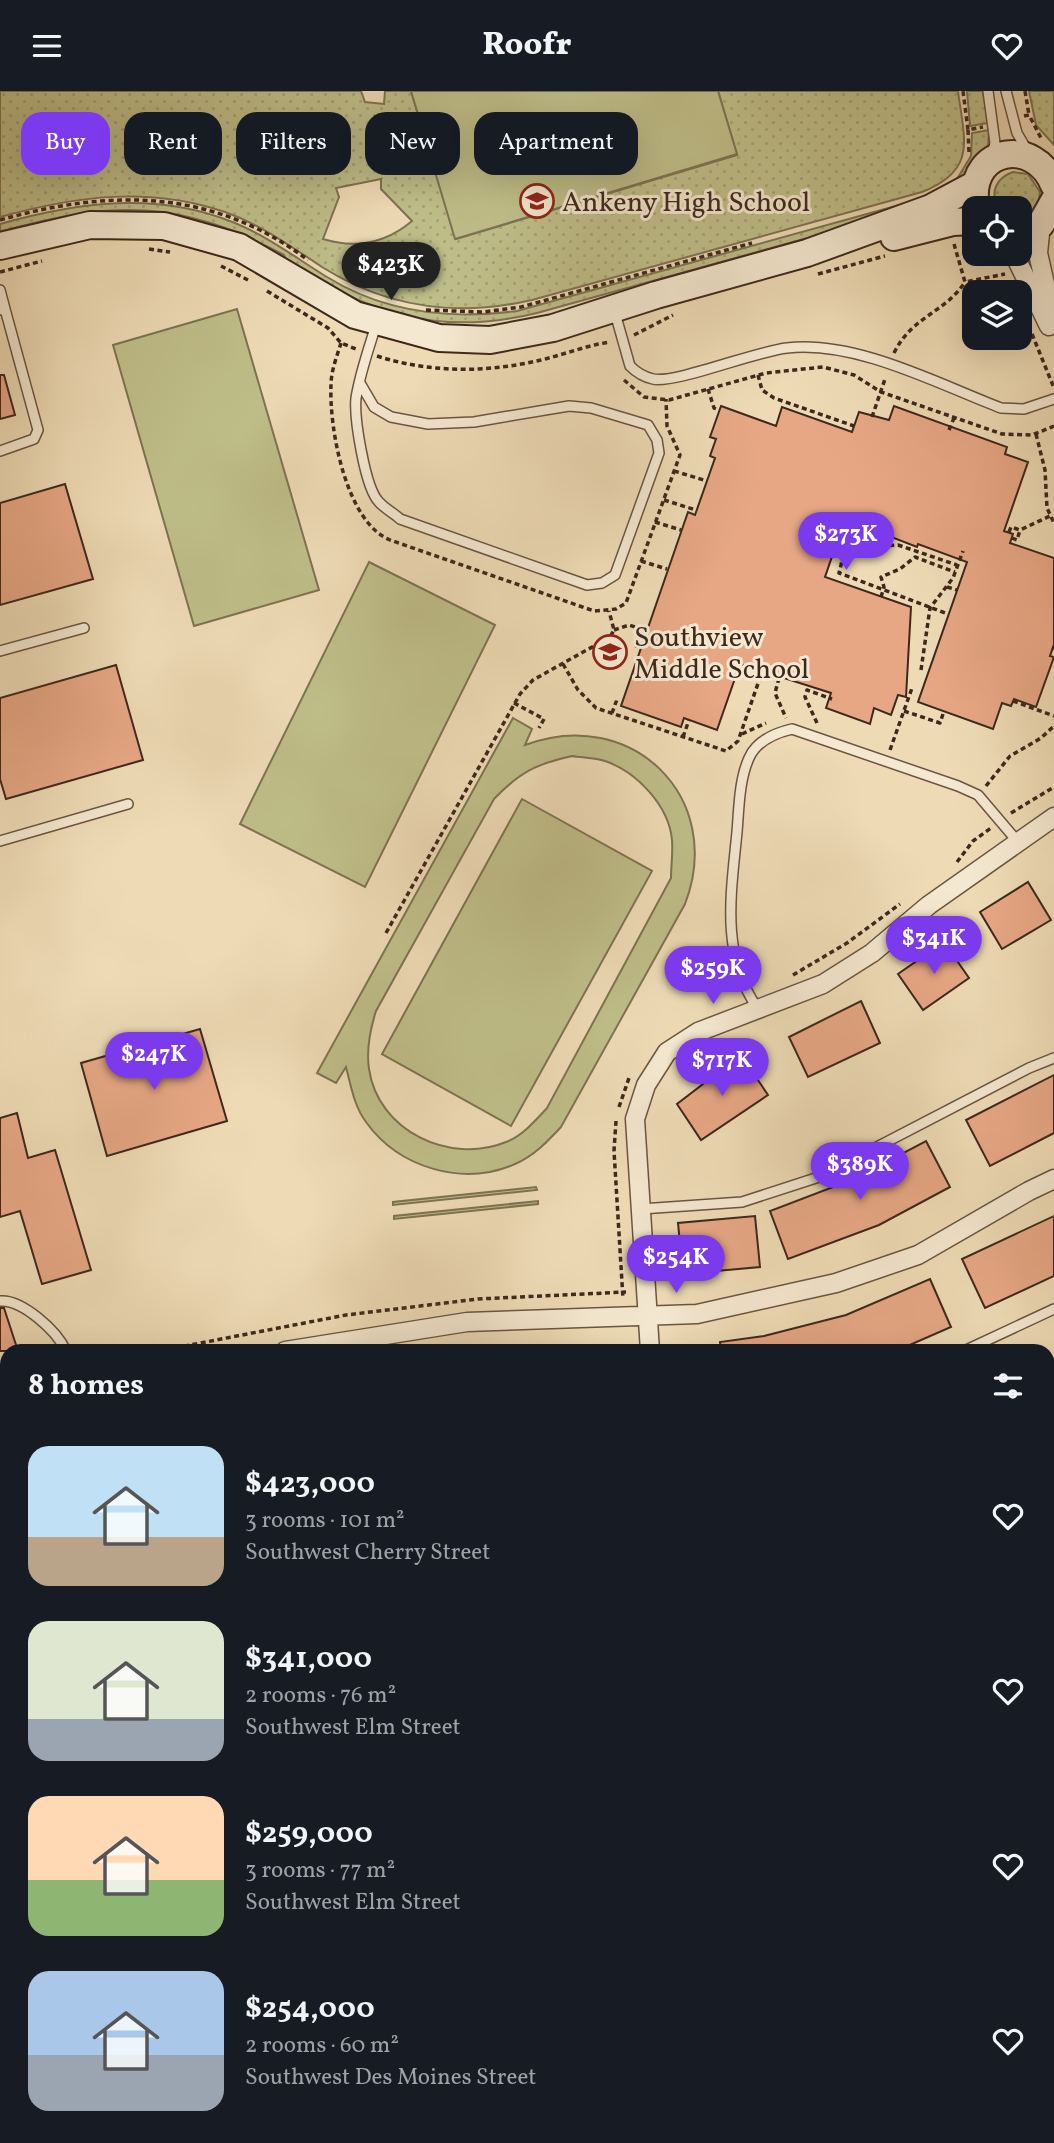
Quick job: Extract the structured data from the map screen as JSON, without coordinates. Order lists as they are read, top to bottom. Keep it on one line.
{"places":{"school or university":["Ankeny High School","Southview Middle School"]},"page":{"header":"Roofr","chip":["Buy","Rent","Filters","New","Apartment"],"price":["$423K","$273K","$341K","$259K","$247K","$717K","$389K","$254K"],"heading":"8 homes","list":[{"name":"$423,000","note":"3 rooms · 101 m² · Southwest Cherry Street"},{"name":"$341,000","note":"2 rooms · 76 m² · Southwest Elm Street"},{"name":"$259,000","note":"3 rooms · 77 m² · Southwest Elm Street"},{"name":"$254,000","note":"2 rooms · 60 m² · Southwest Des Moines Street"}]}}
